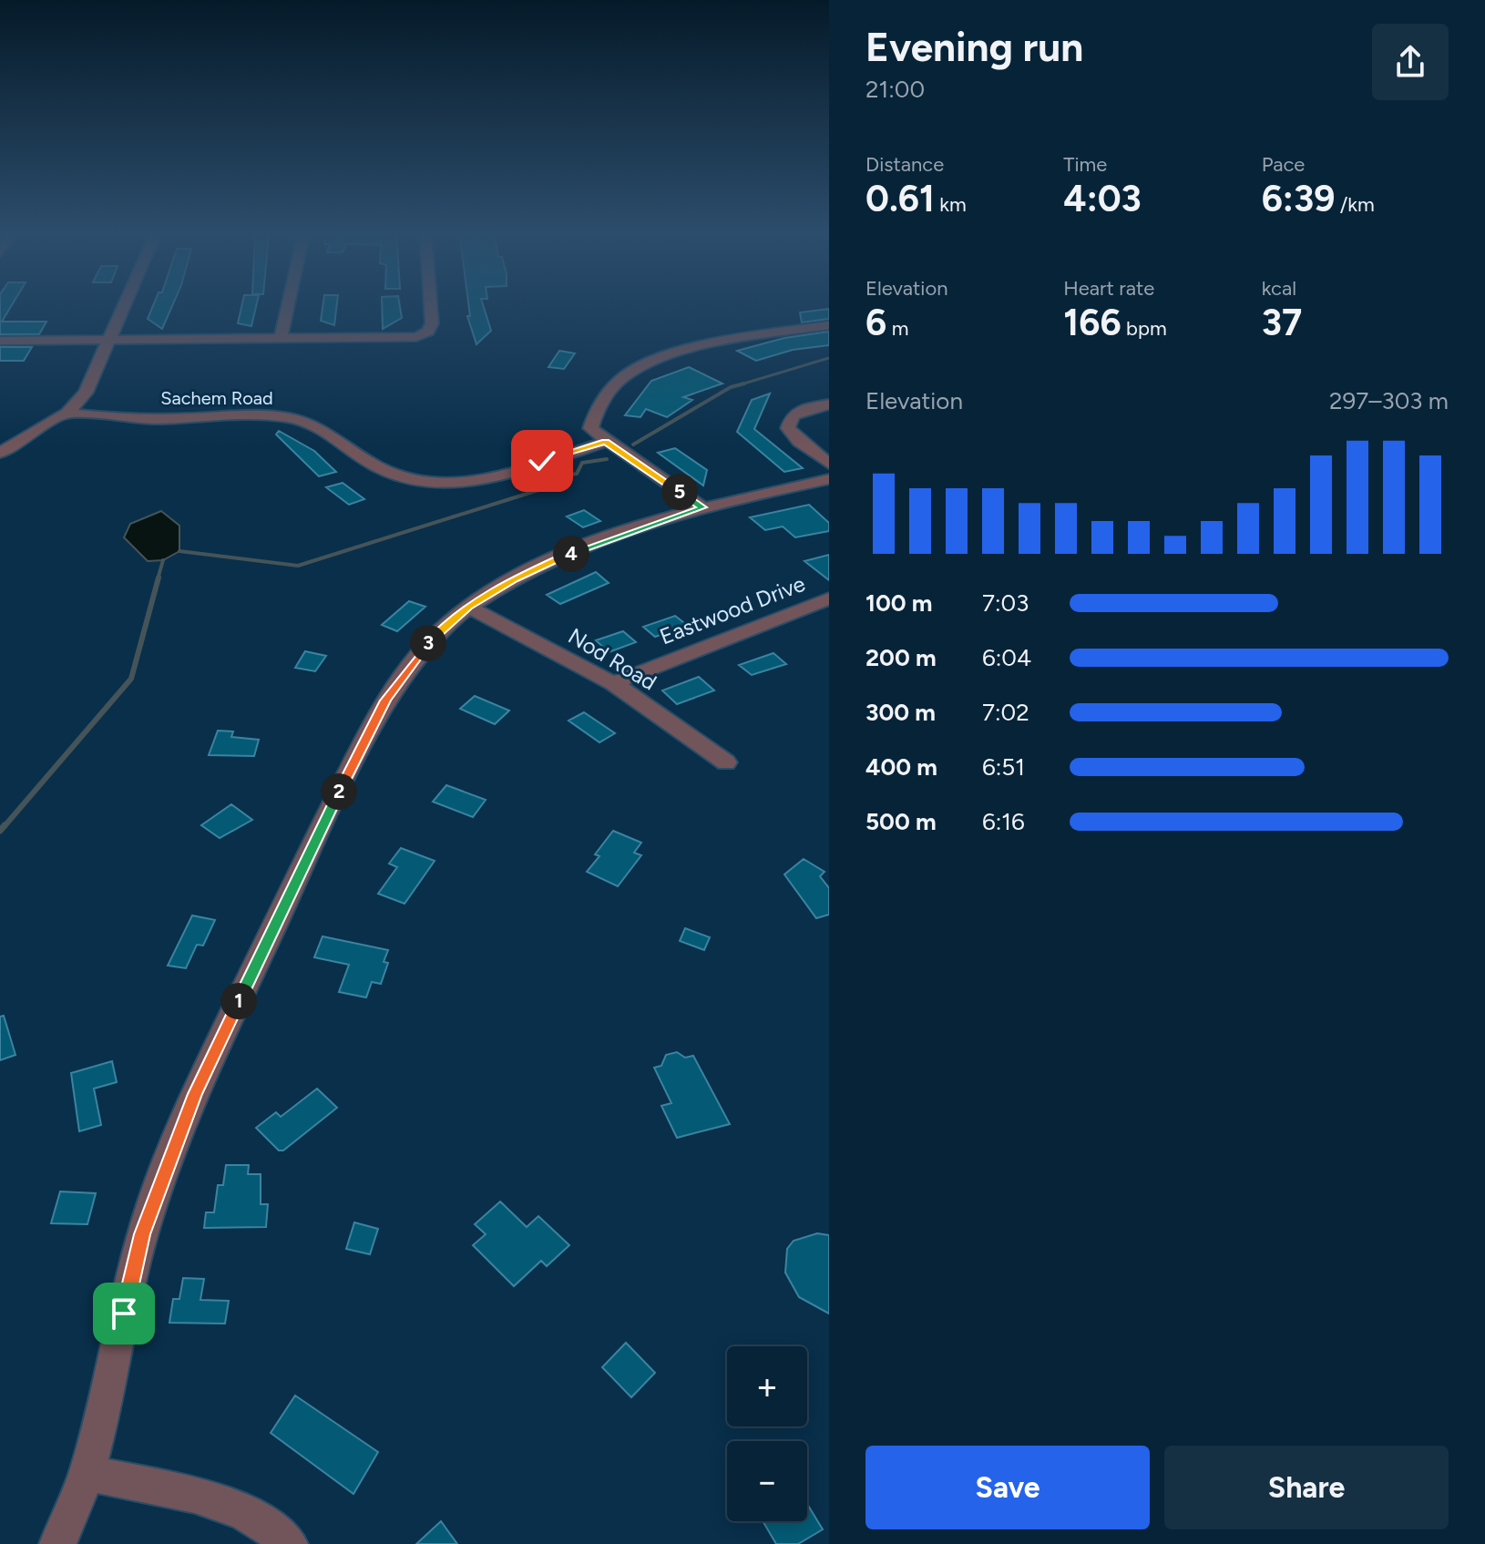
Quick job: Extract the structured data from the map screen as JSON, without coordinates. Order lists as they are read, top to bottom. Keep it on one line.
{"streets":{"street":["Sachem Road","Eastwood Drive","Nod Road"]},"crossings":[["Eastwood Drive","Nod Road"]],"page":{"heading":["Evening run","21:00"],"stats":[["Distance","0.61 km"],["Time","4:03"],["Pace","6:39 /km"],["Elevation","6 m"],["Heart rate","166 bpm"],["kcal","37"]],"chart":["Elevation","297–303 m"],"pins":["5","4","3","2","1"],"list":[{"name":"100 m","note":"7:03"},{"name":"200 m","note":"6:04"},{"name":"300 m","note":"7:02"},{"name":"400 m","note":"6:51"},{"name":"500 m","note":"6:16"}],"map_buttons":["+","−"],"buttons":["Save","Share"]}}
